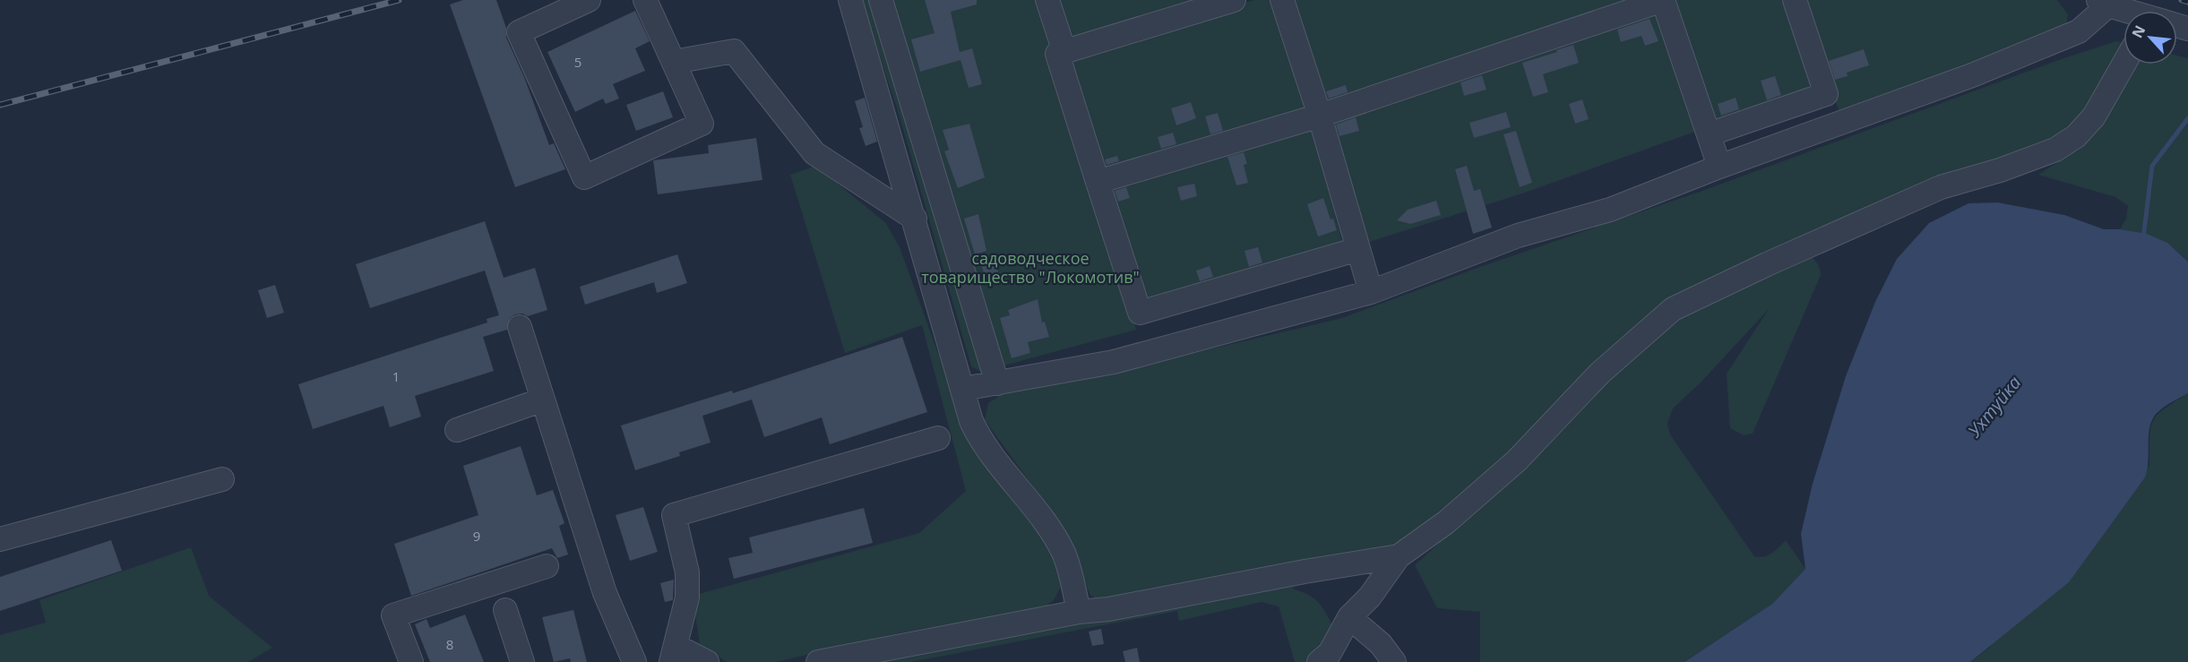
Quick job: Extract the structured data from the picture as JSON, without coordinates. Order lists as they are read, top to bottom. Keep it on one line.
{"water":["Ухтуйка"],"parks":["садоводческое товарищество \"Локомотив\""],"house_numbers":["5","1","9","8"],"north":"top left"}
